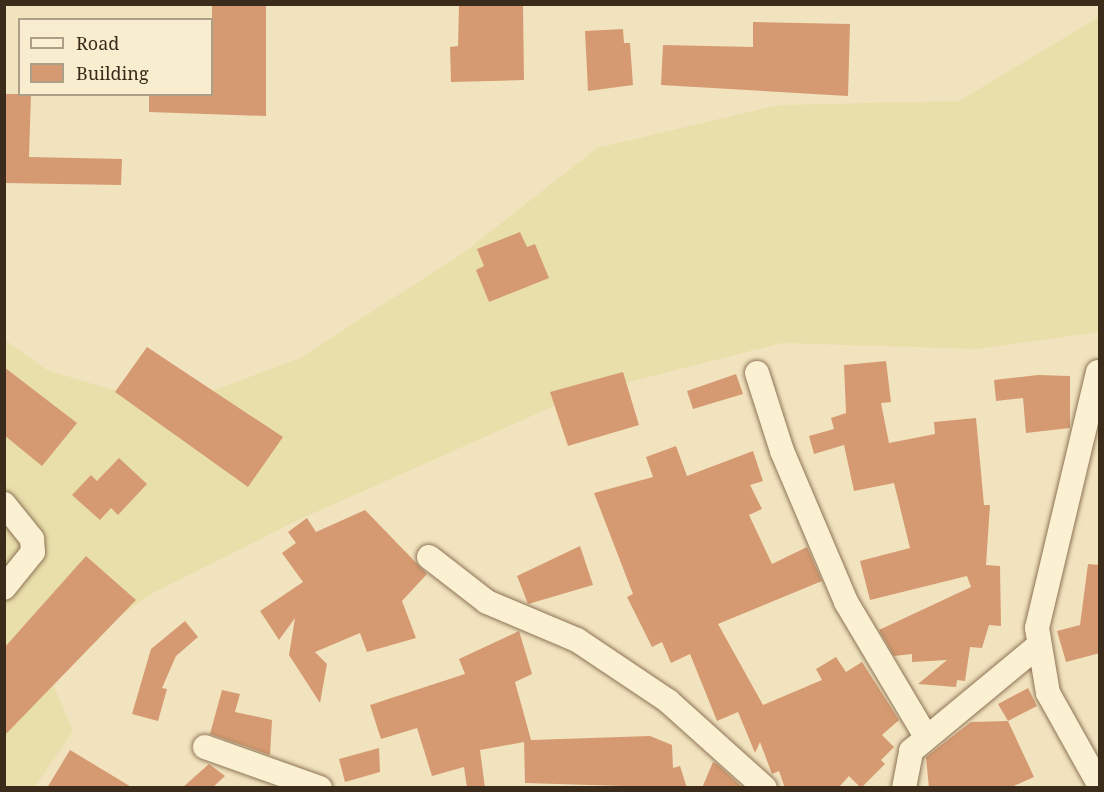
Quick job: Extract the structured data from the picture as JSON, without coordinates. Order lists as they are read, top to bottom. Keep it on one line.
{"legend":["Road","Building"]}
